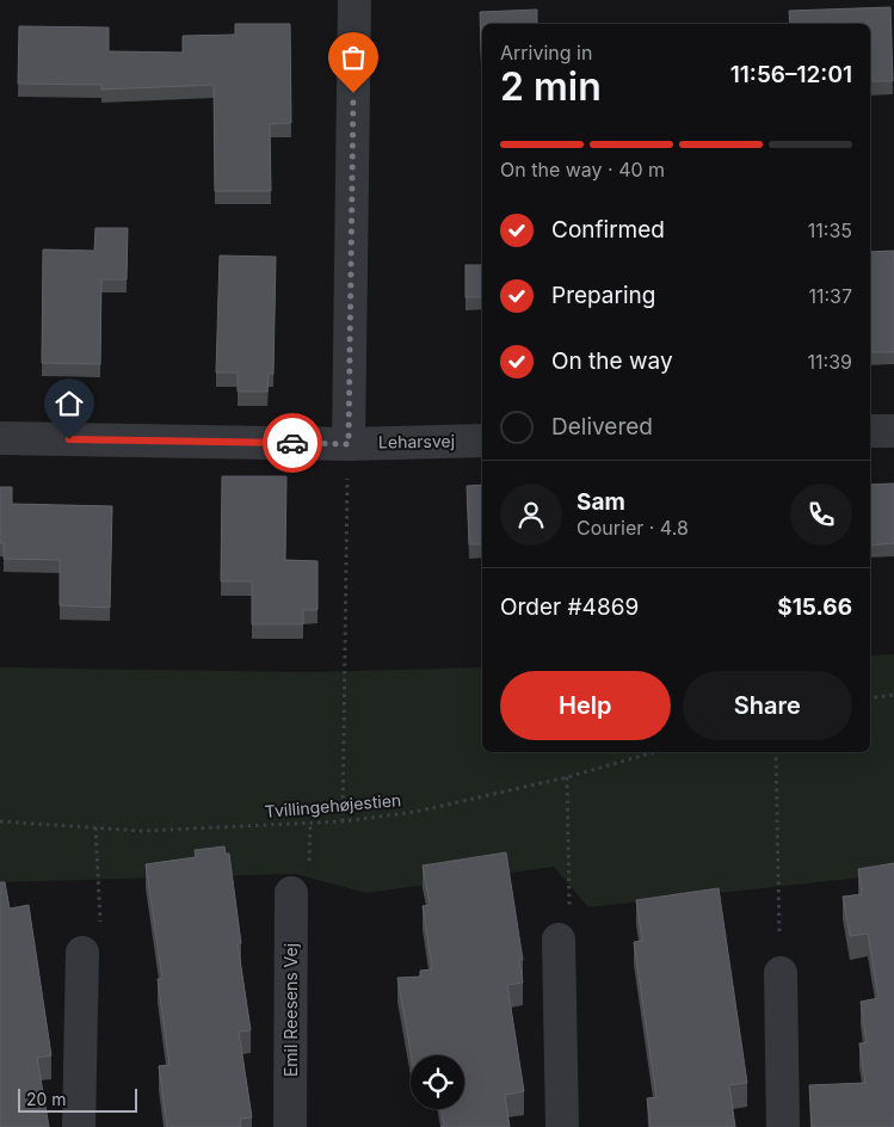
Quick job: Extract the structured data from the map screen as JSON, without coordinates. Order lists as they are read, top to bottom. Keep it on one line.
{"streets":{"street":["Leharsvej","Emil Reesens Vej"],"path":["Tvillingehøjestien"]},"scale_bar":"20 m","page":{"heading":["2 min","Arriving in","11:56–12:01"],"panel":["Sam","Courier · 4.8","Order #4869","$15.66"],"bar":"On the way · 40 m","list":[["Confirmed","11:35"],["Preparing","11:37"],["On the way","11:39"],"Delivered"],"buttons":["Help","Share"],"scale":"20 m"}}
